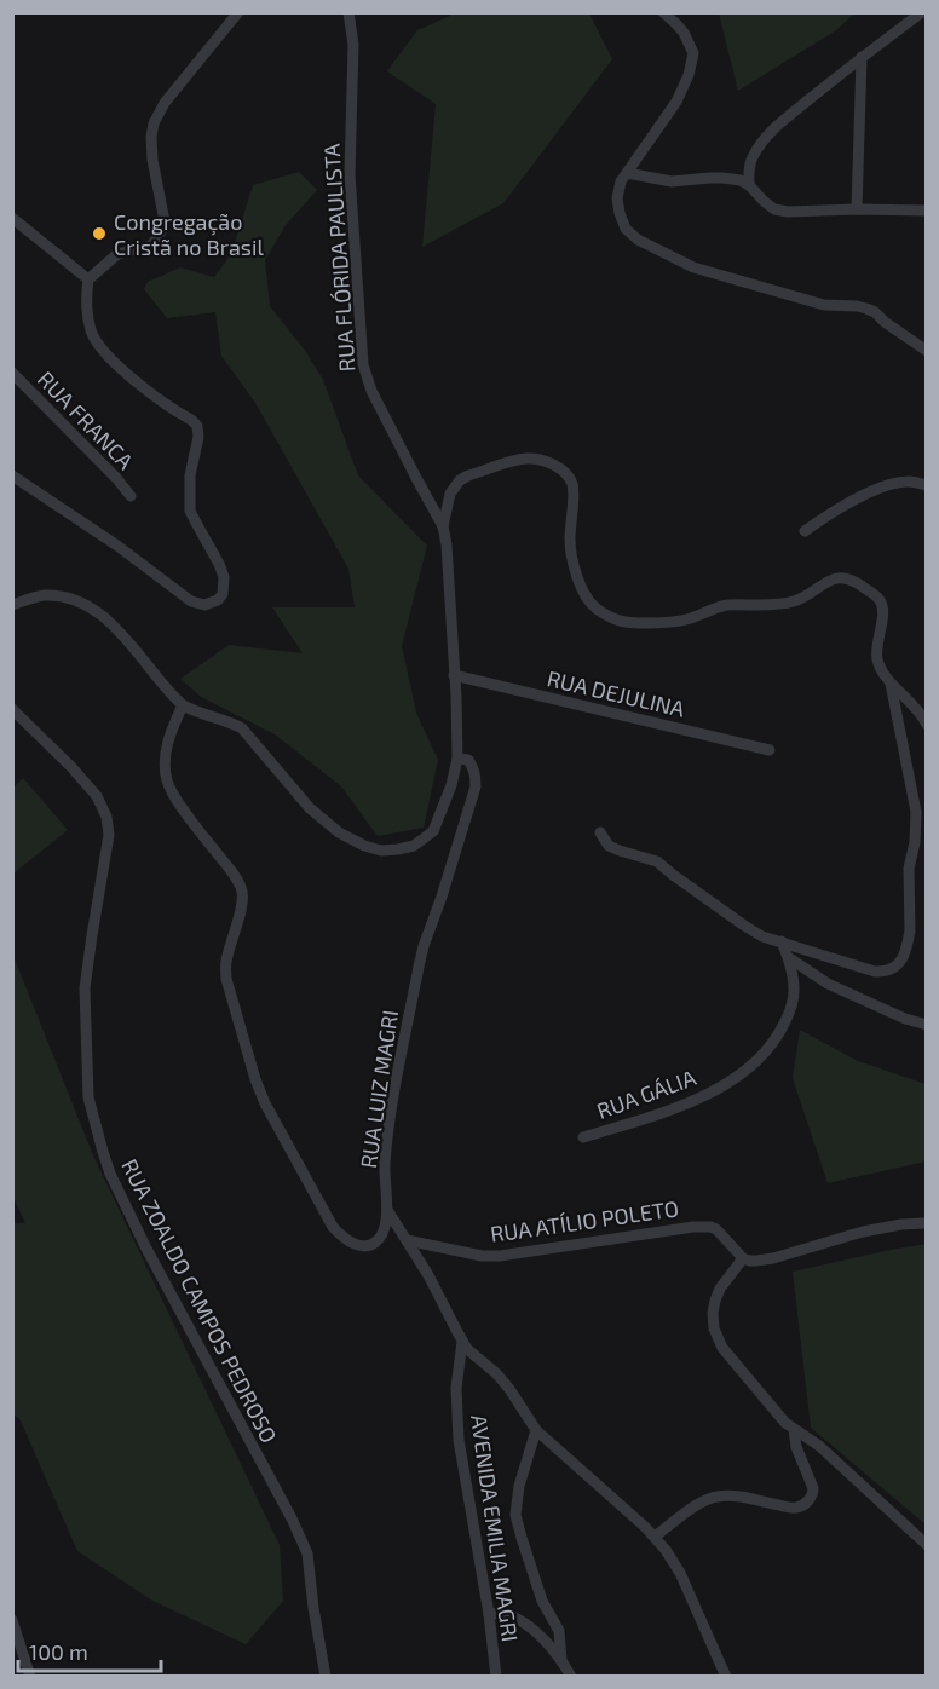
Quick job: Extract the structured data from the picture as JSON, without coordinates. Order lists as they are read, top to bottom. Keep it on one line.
{"streets":{"street":["RUA FLÓRIDA PAULISTA","RUA FRANCA","RUA DEJULINA","RUA LUIZ MAGRI","RUA GÁLIA","RUA ATÍLIO POLETO","RUA ZOALDO CAMPOS PEDROSO","AVENIDA EMILIA MAGRI"]},"crossings":[["RUA LUIZ MAGRI","RUA ATÍLIO POLETO"],["RUA LUIZ MAGRI","AVENIDA EMILIA MAGRI"]],"places":["Congregação Cristã no Brasil"],"scale_bar":"100 m"}
